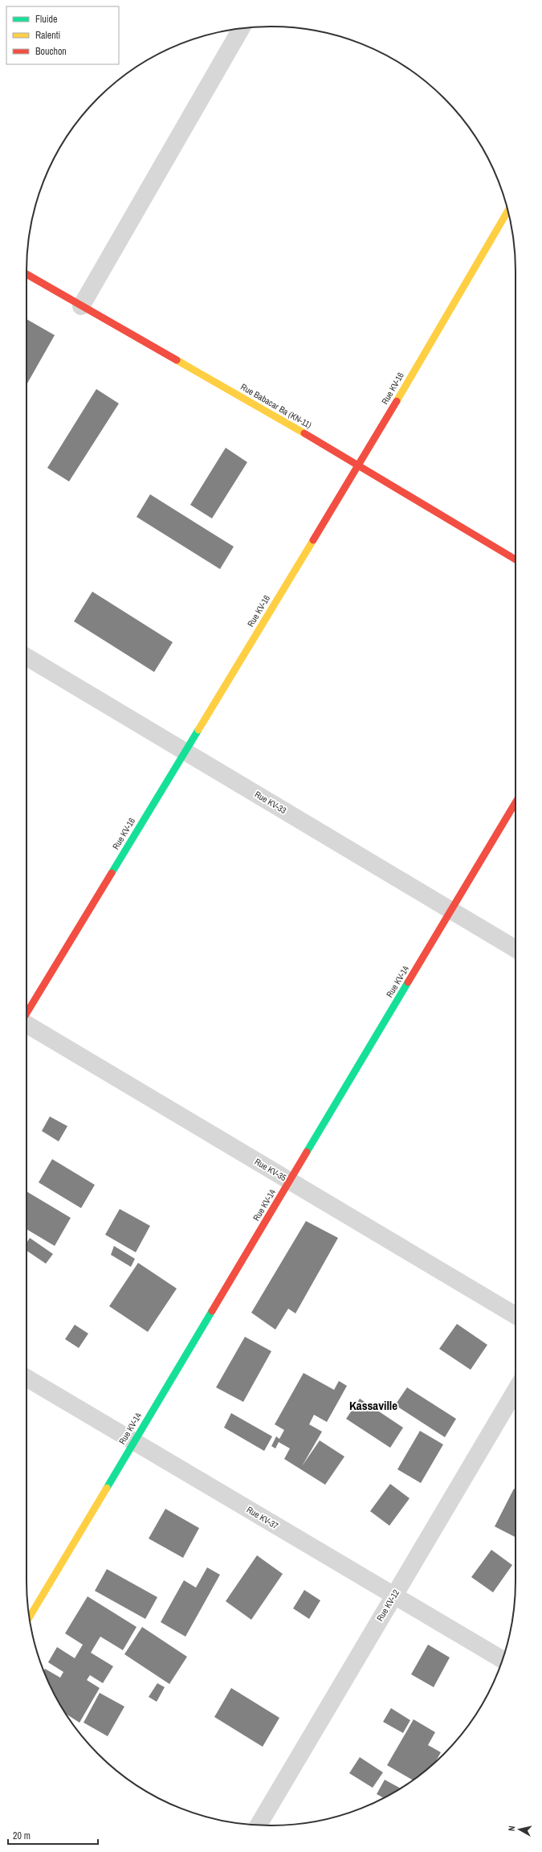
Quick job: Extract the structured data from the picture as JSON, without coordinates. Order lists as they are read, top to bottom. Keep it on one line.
{"streets":{"street":["Rue KV-16","Rue Babacar Ba (KN-11)","Rue KV-33","Rue KV-14","Rue KV-35","Rue KV-37","Rue KV-12"]},"crossings":[["Rue KV-16","Rue Babacar Ba (KN-11)"],["Rue KV-16","Rue KV-33"],["Rue KV-33","Rue KV-14"],["Rue KV-14","Rue KV-35"],["Rue KV-14","Rue KV-37"],["Rue KV-37","Rue KV-12"]],"districts":["Kassaville"],"legend":["Fluide","Ralenti","Bouchon"],"scale_bar":"20 m","north":"left"}
